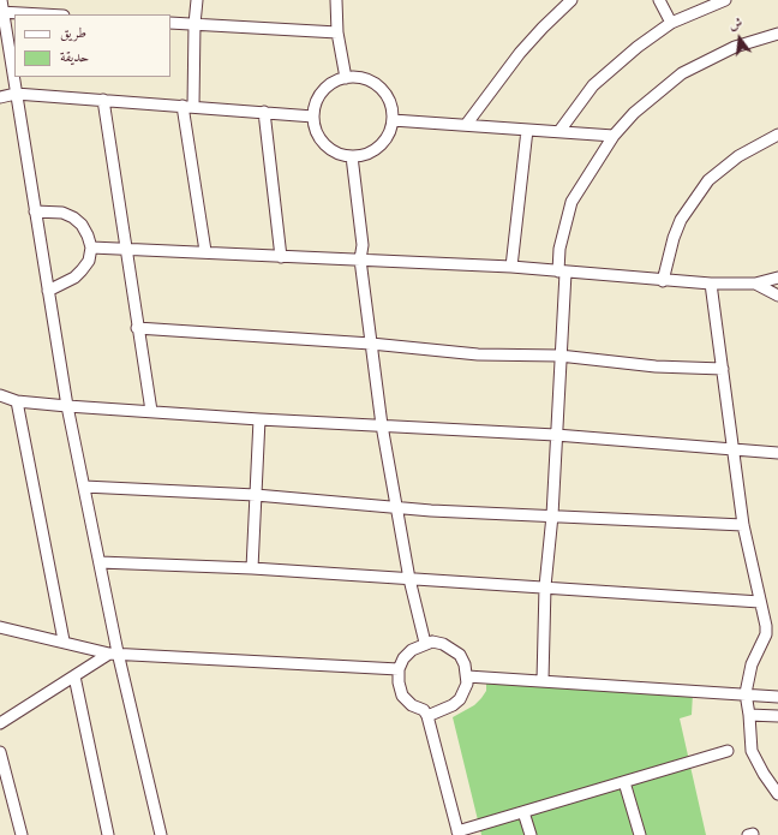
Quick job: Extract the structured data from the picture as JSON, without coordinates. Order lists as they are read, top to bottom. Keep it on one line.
{"legend":["طريق","حديقة"],"north":"top"}
